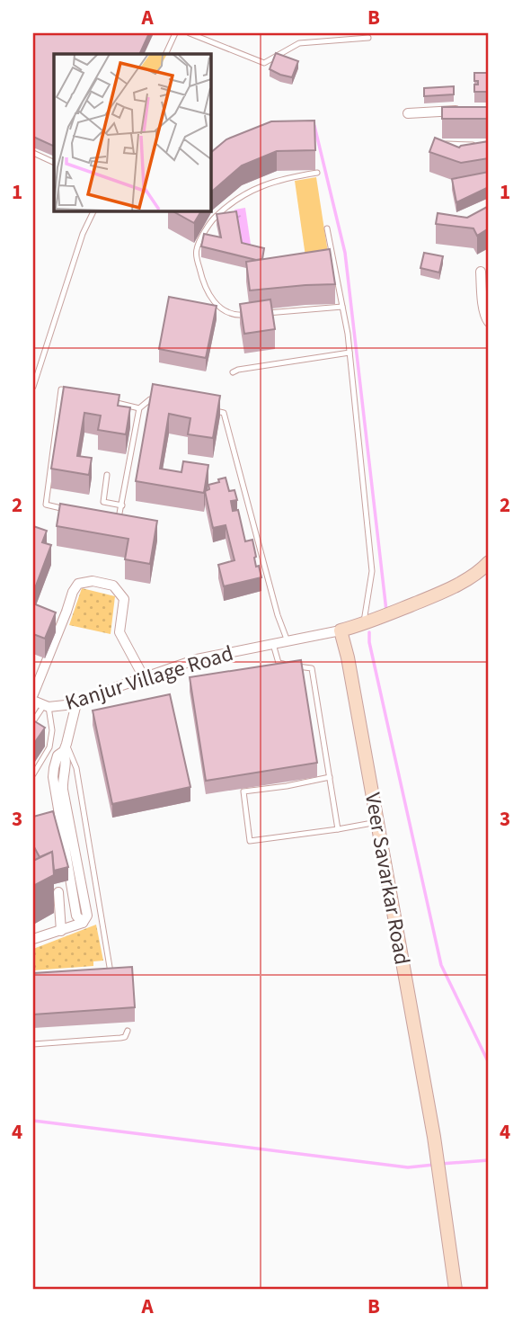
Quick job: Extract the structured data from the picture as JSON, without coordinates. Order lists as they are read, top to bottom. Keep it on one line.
{"streets":{"street":["Kanjur Village Road","Veer Savarkar Road"]},"crossings":[["Kanjur Village Road","Veer Savarkar Road"]],"grid":{"columns":["A","B"],"rows":["1","2","3","4"]}}
